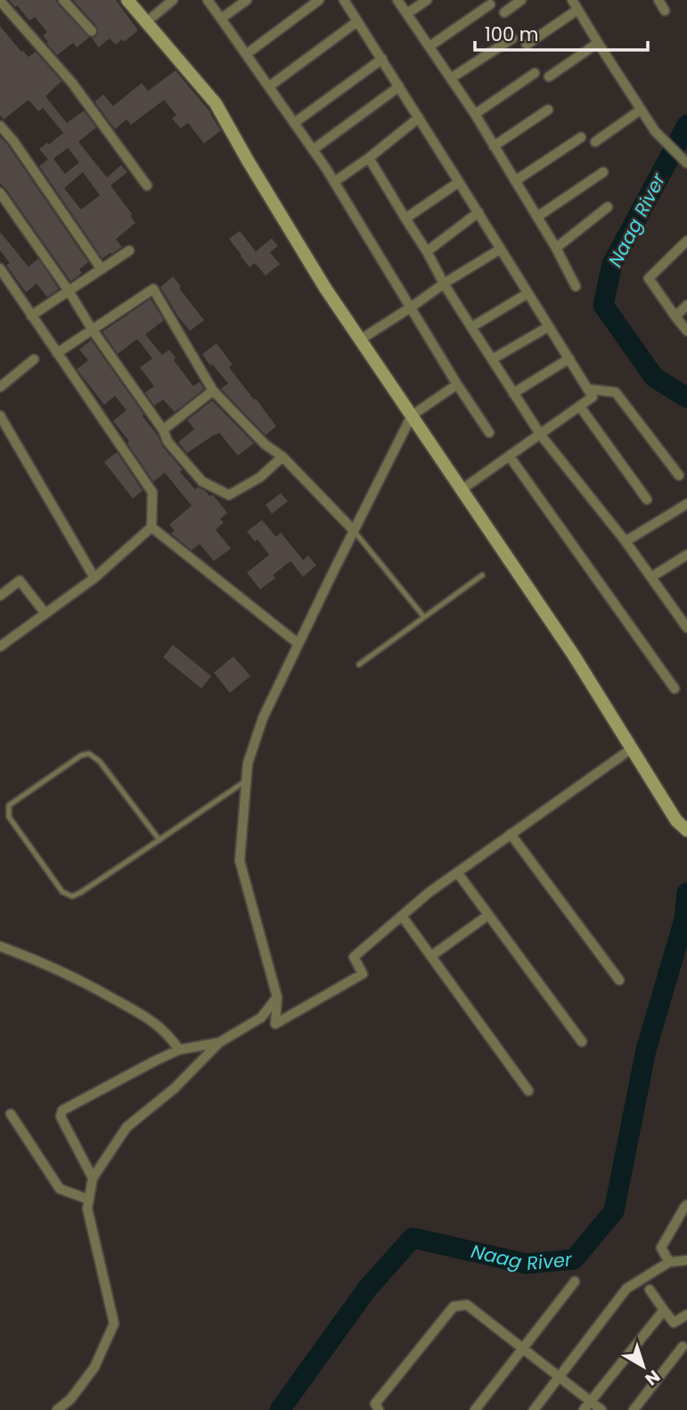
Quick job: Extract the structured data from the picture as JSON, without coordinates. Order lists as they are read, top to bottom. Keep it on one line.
{"water":["Naag River"],"scale_bar":"100 m","north":"bottom right"}
